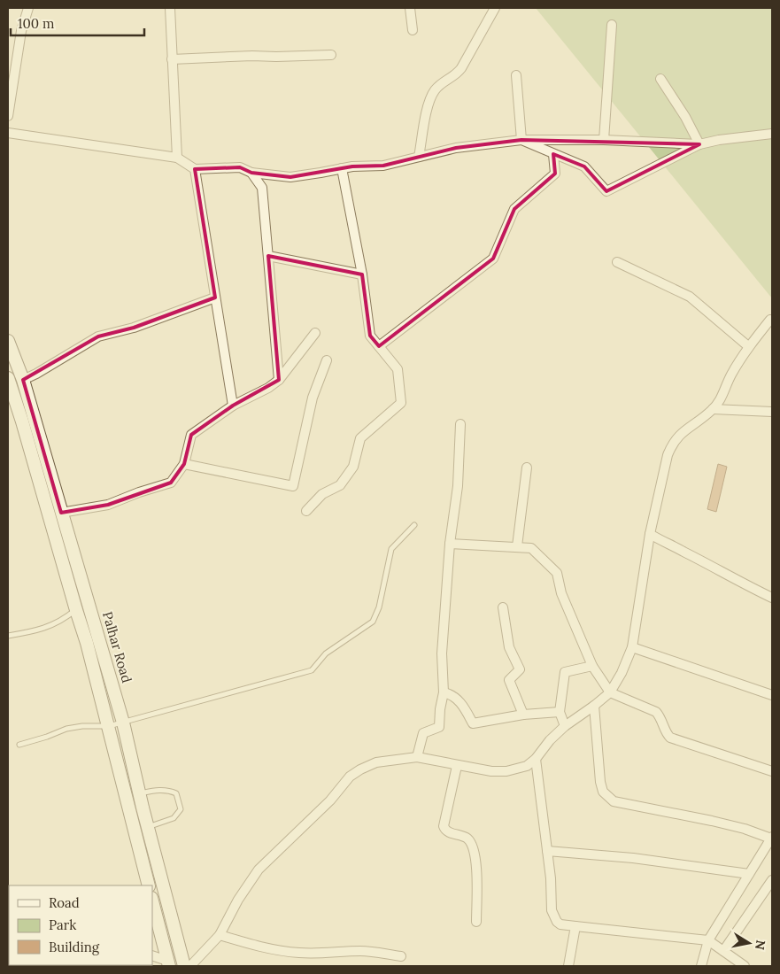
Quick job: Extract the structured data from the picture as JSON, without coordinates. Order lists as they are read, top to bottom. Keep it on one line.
{"streets":{"main road":["Palhar Road"]},"legend":["Road","Park","Building"],"scale_bar":"100 m","north":"right"}
